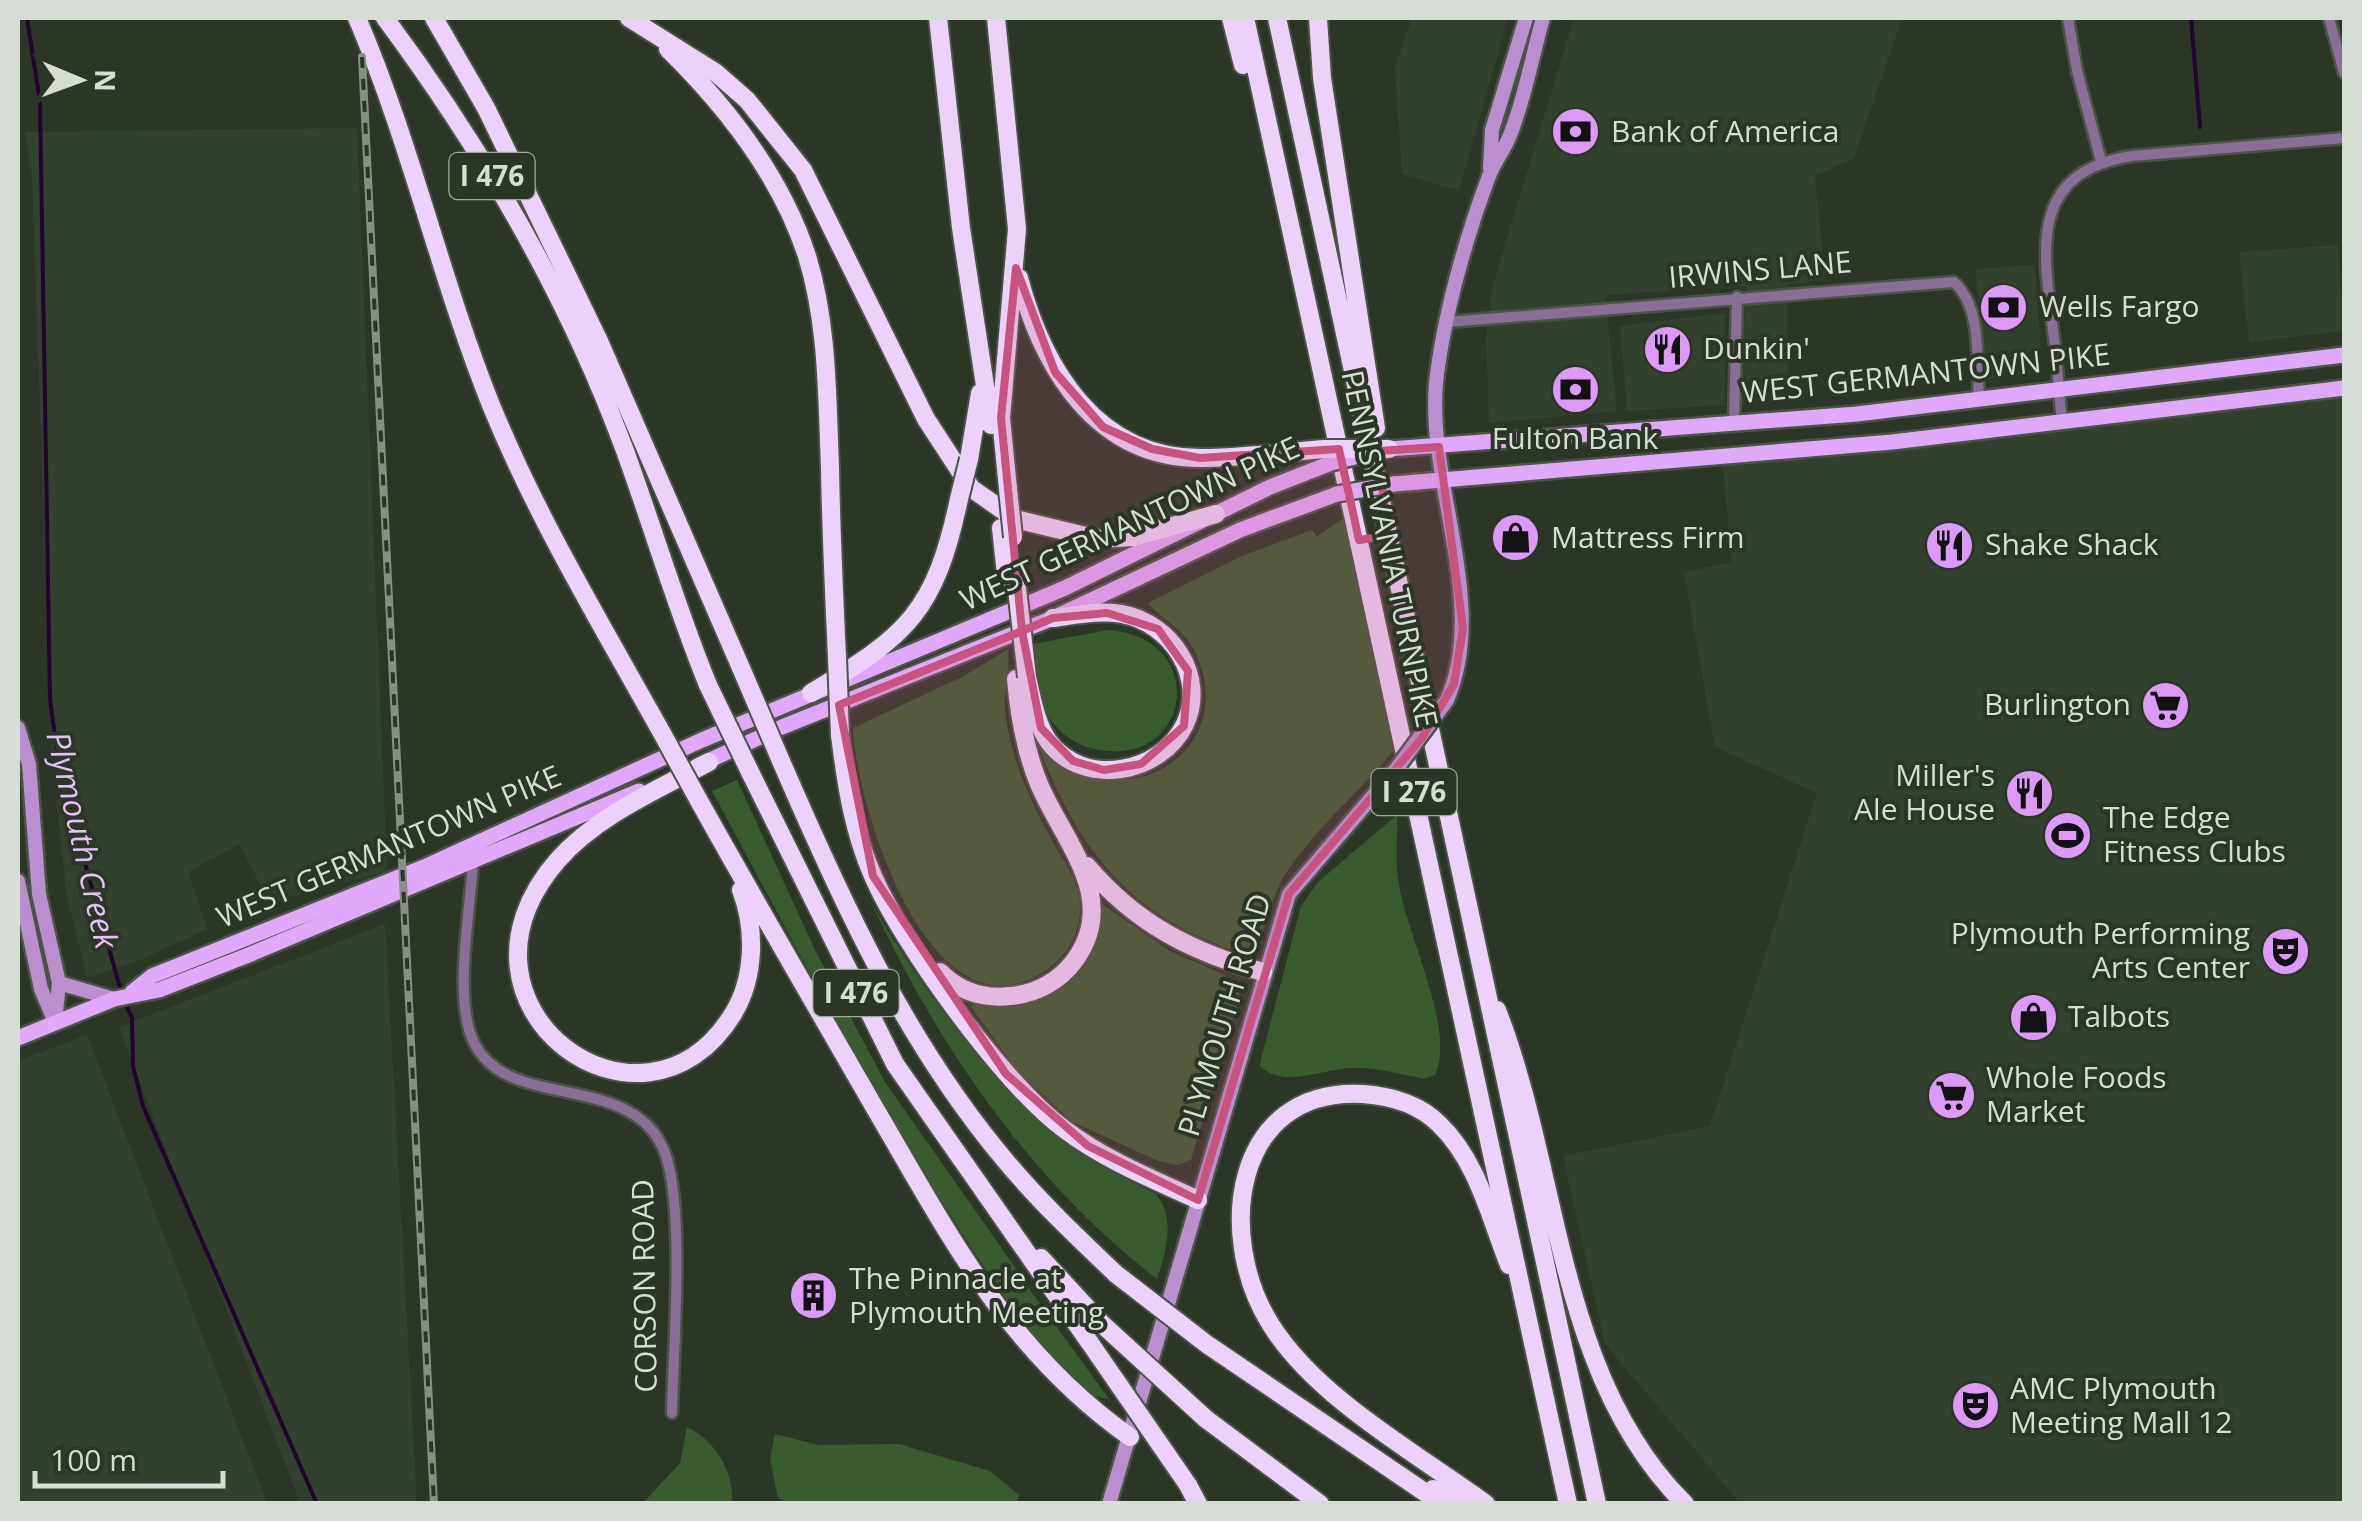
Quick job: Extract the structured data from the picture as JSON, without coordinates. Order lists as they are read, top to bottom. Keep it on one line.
{"streets":{"highway":["I 476","PENNSYLVANIA TURNPIKE","I 276"],"main road":["WEST GERMANTOWN PIKE","PLYMOUTH ROAD"],"street":["IRWINS LANE","CORSON ROAD"]},"crossings":[["IRWINS LANE","WEST GERMANTOWN PIKE"],["IRWINS LANE","PLYMOUTH ROAD"],["WEST GERMANTOWN PIKE","PLYMOUTH ROAD"],["WEST GERMANTOWN PIKE","CORSON ROAD"]],"water":["Plymouth Creek"],"places":{"bank":["Bank of America","Wells Fargo","Fulton Bank"],"restaurant":["Dunkin'","Shake Shack","Miller's Ale House"],"shop":["Mattress Firm","Talbots"],"supermarket":["Burlington","Whole Foods Market"],"sports":["The Edge Fitness Clubs"],"theatre":["Plymouth Performing Arts Center","AMC Plymouth Meeting Mall 12"],"building":["The Pinnacle at Plymouth Meeting"]},"scale_bar":"100 m","north":"right"}
